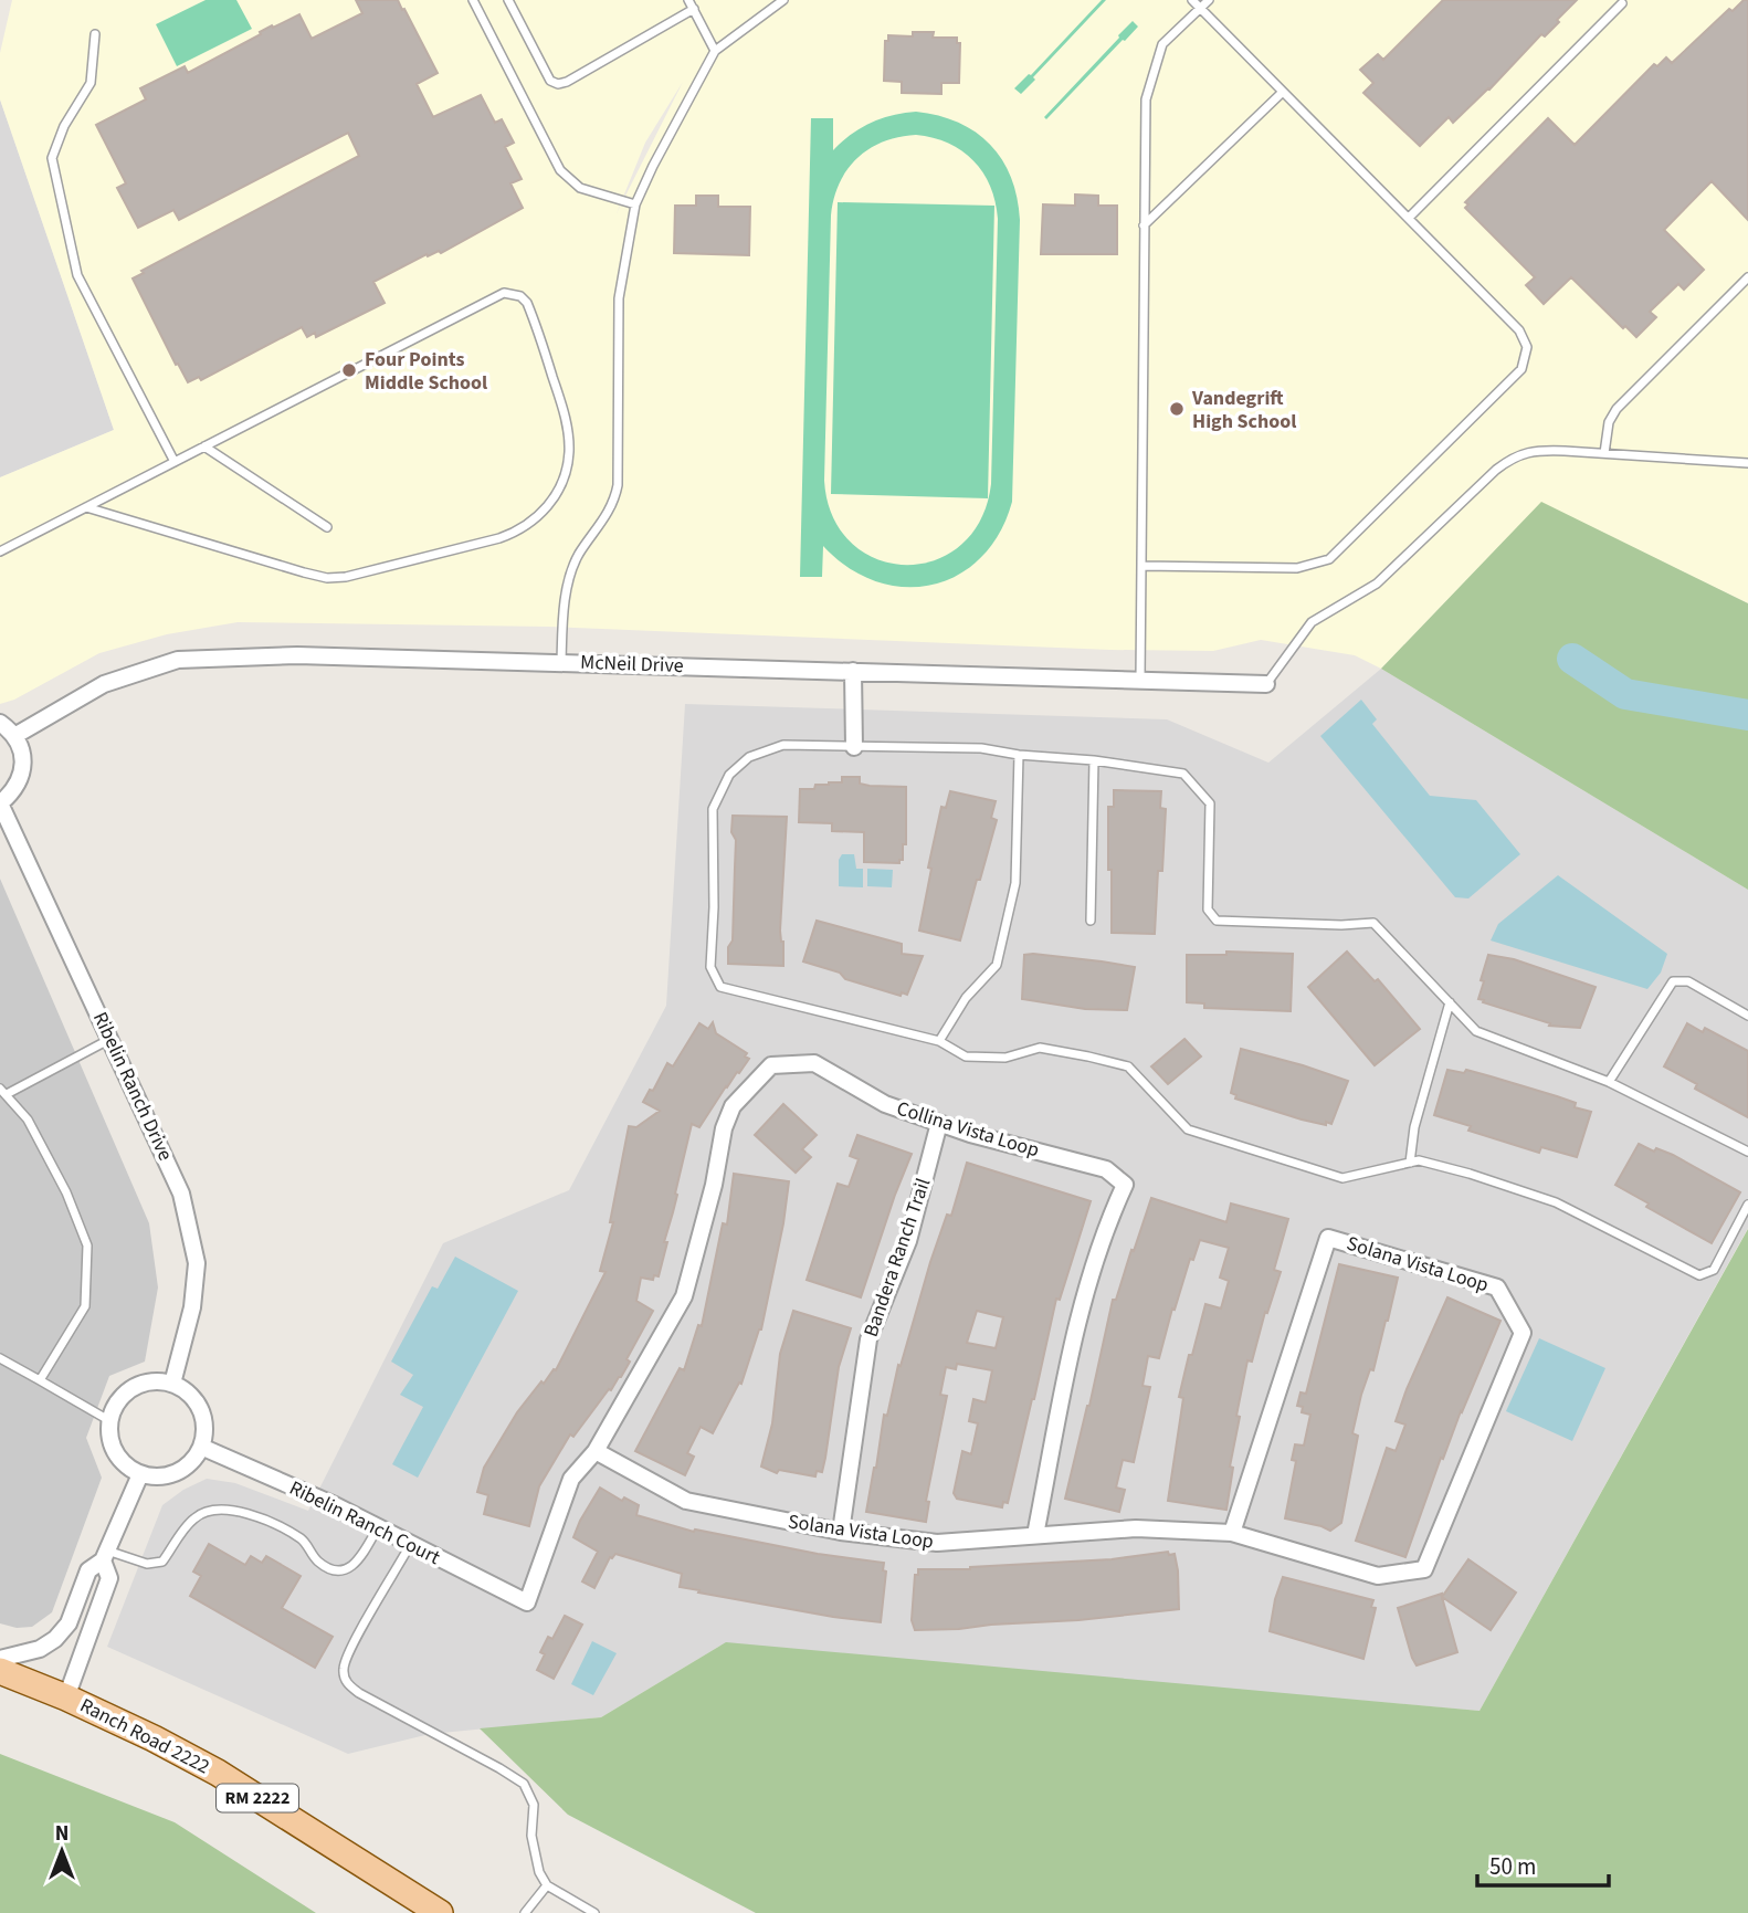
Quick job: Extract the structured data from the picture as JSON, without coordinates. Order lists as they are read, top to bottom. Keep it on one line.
{"streets":{"main road":["Ranch Road 2222","RM 2222"],"street":["McNeil Drive","Ribelin Ranch Drive","Collina Vista Loop","Bandera Ranch Trail","Solana Vista Loop","Ribelin Ranch Court"]},"crossings":[["Ribelin Ranch Drive","Ribelin Ranch Court"],["Collina Vista Loop","Bandera Ranch Trail"],["Collina Vista Loop","Solana Vista Loop"],["Collina Vista Loop","Ribelin Ranch Court"],["Bandera Ranch Trail","Solana Vista Loop"]],"places":["Four Points Middle School","Vandegrift High School"],"scale_bar":"50 m","north":"top"}
